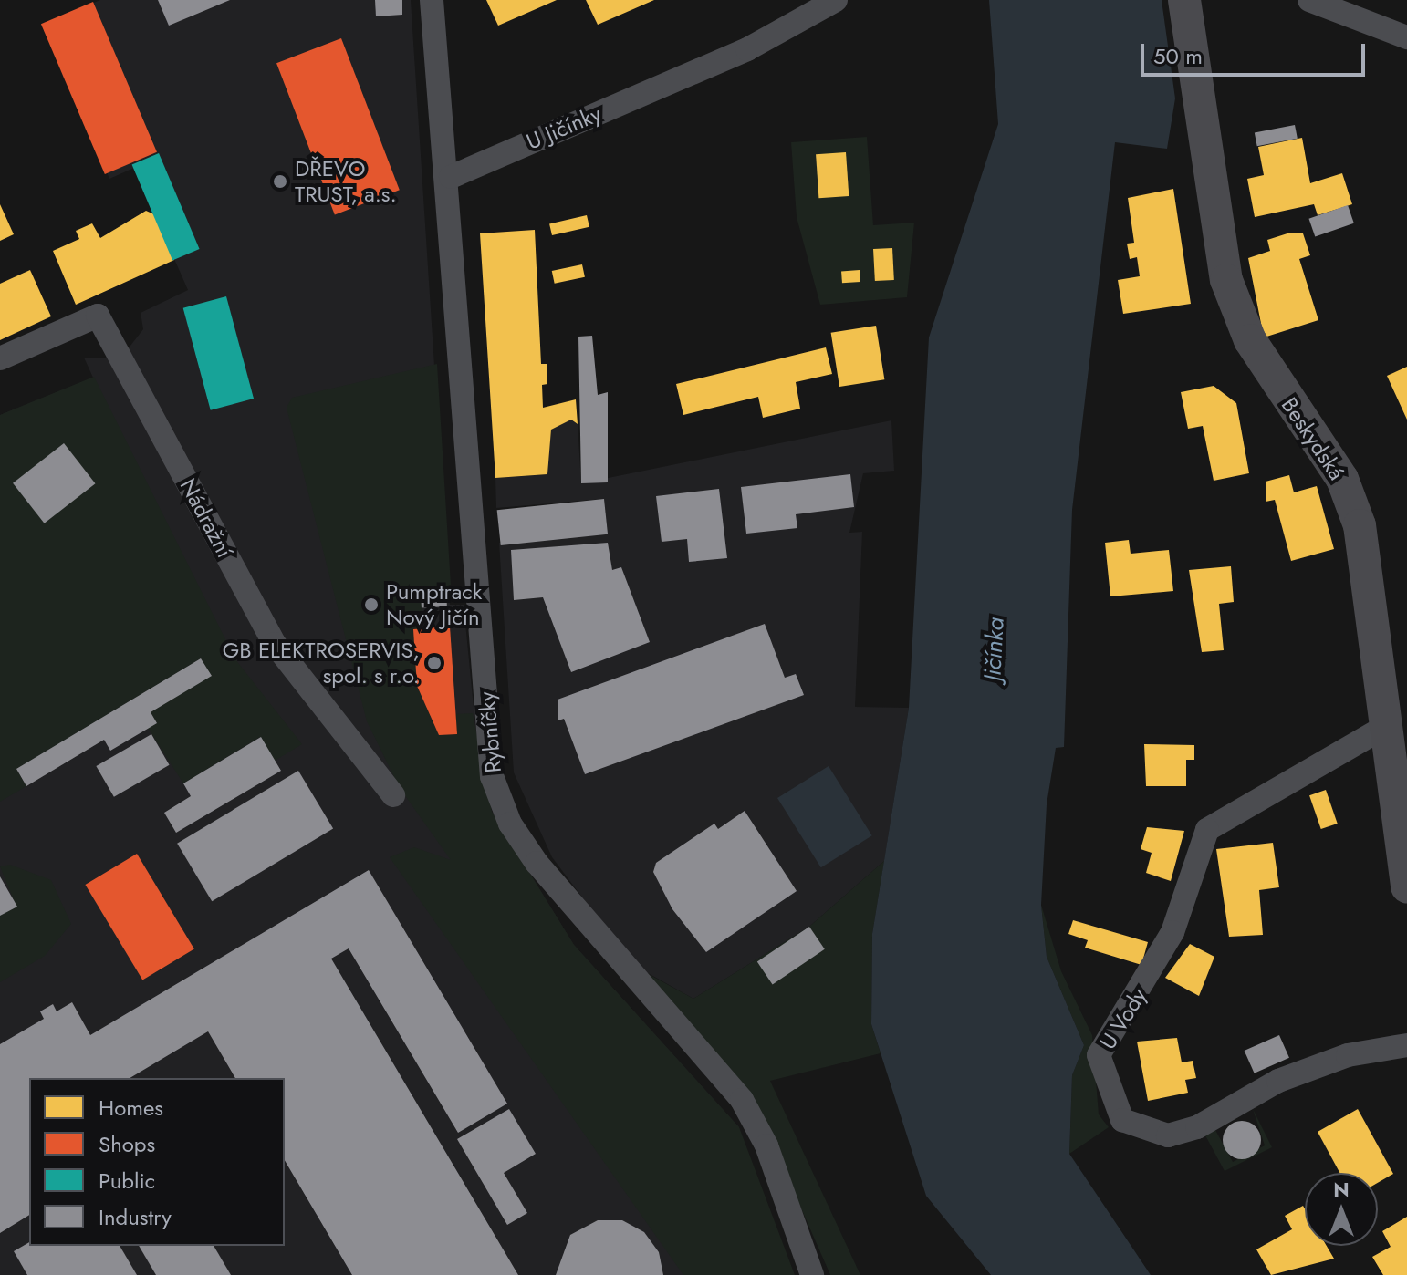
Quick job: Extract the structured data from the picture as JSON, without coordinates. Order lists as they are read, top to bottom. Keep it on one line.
{"streets":{"street":["U Jičínky","Beskydská","Nádražní","Rybníčky","U Vody"]},"crossings":[["U Jičínky","Rybníčky"],["Beskydská","U Vody"]],"water":["Jičínka"],"places":["DŘEVO TRUST, a.s.","Pumptrack Nový Jičín","GB ELEKTROSERVIS, spol. s r.o."],"legend":["Homes","Shops","Public","Industry"],"scale_bar":"50 m","north":"top"}
